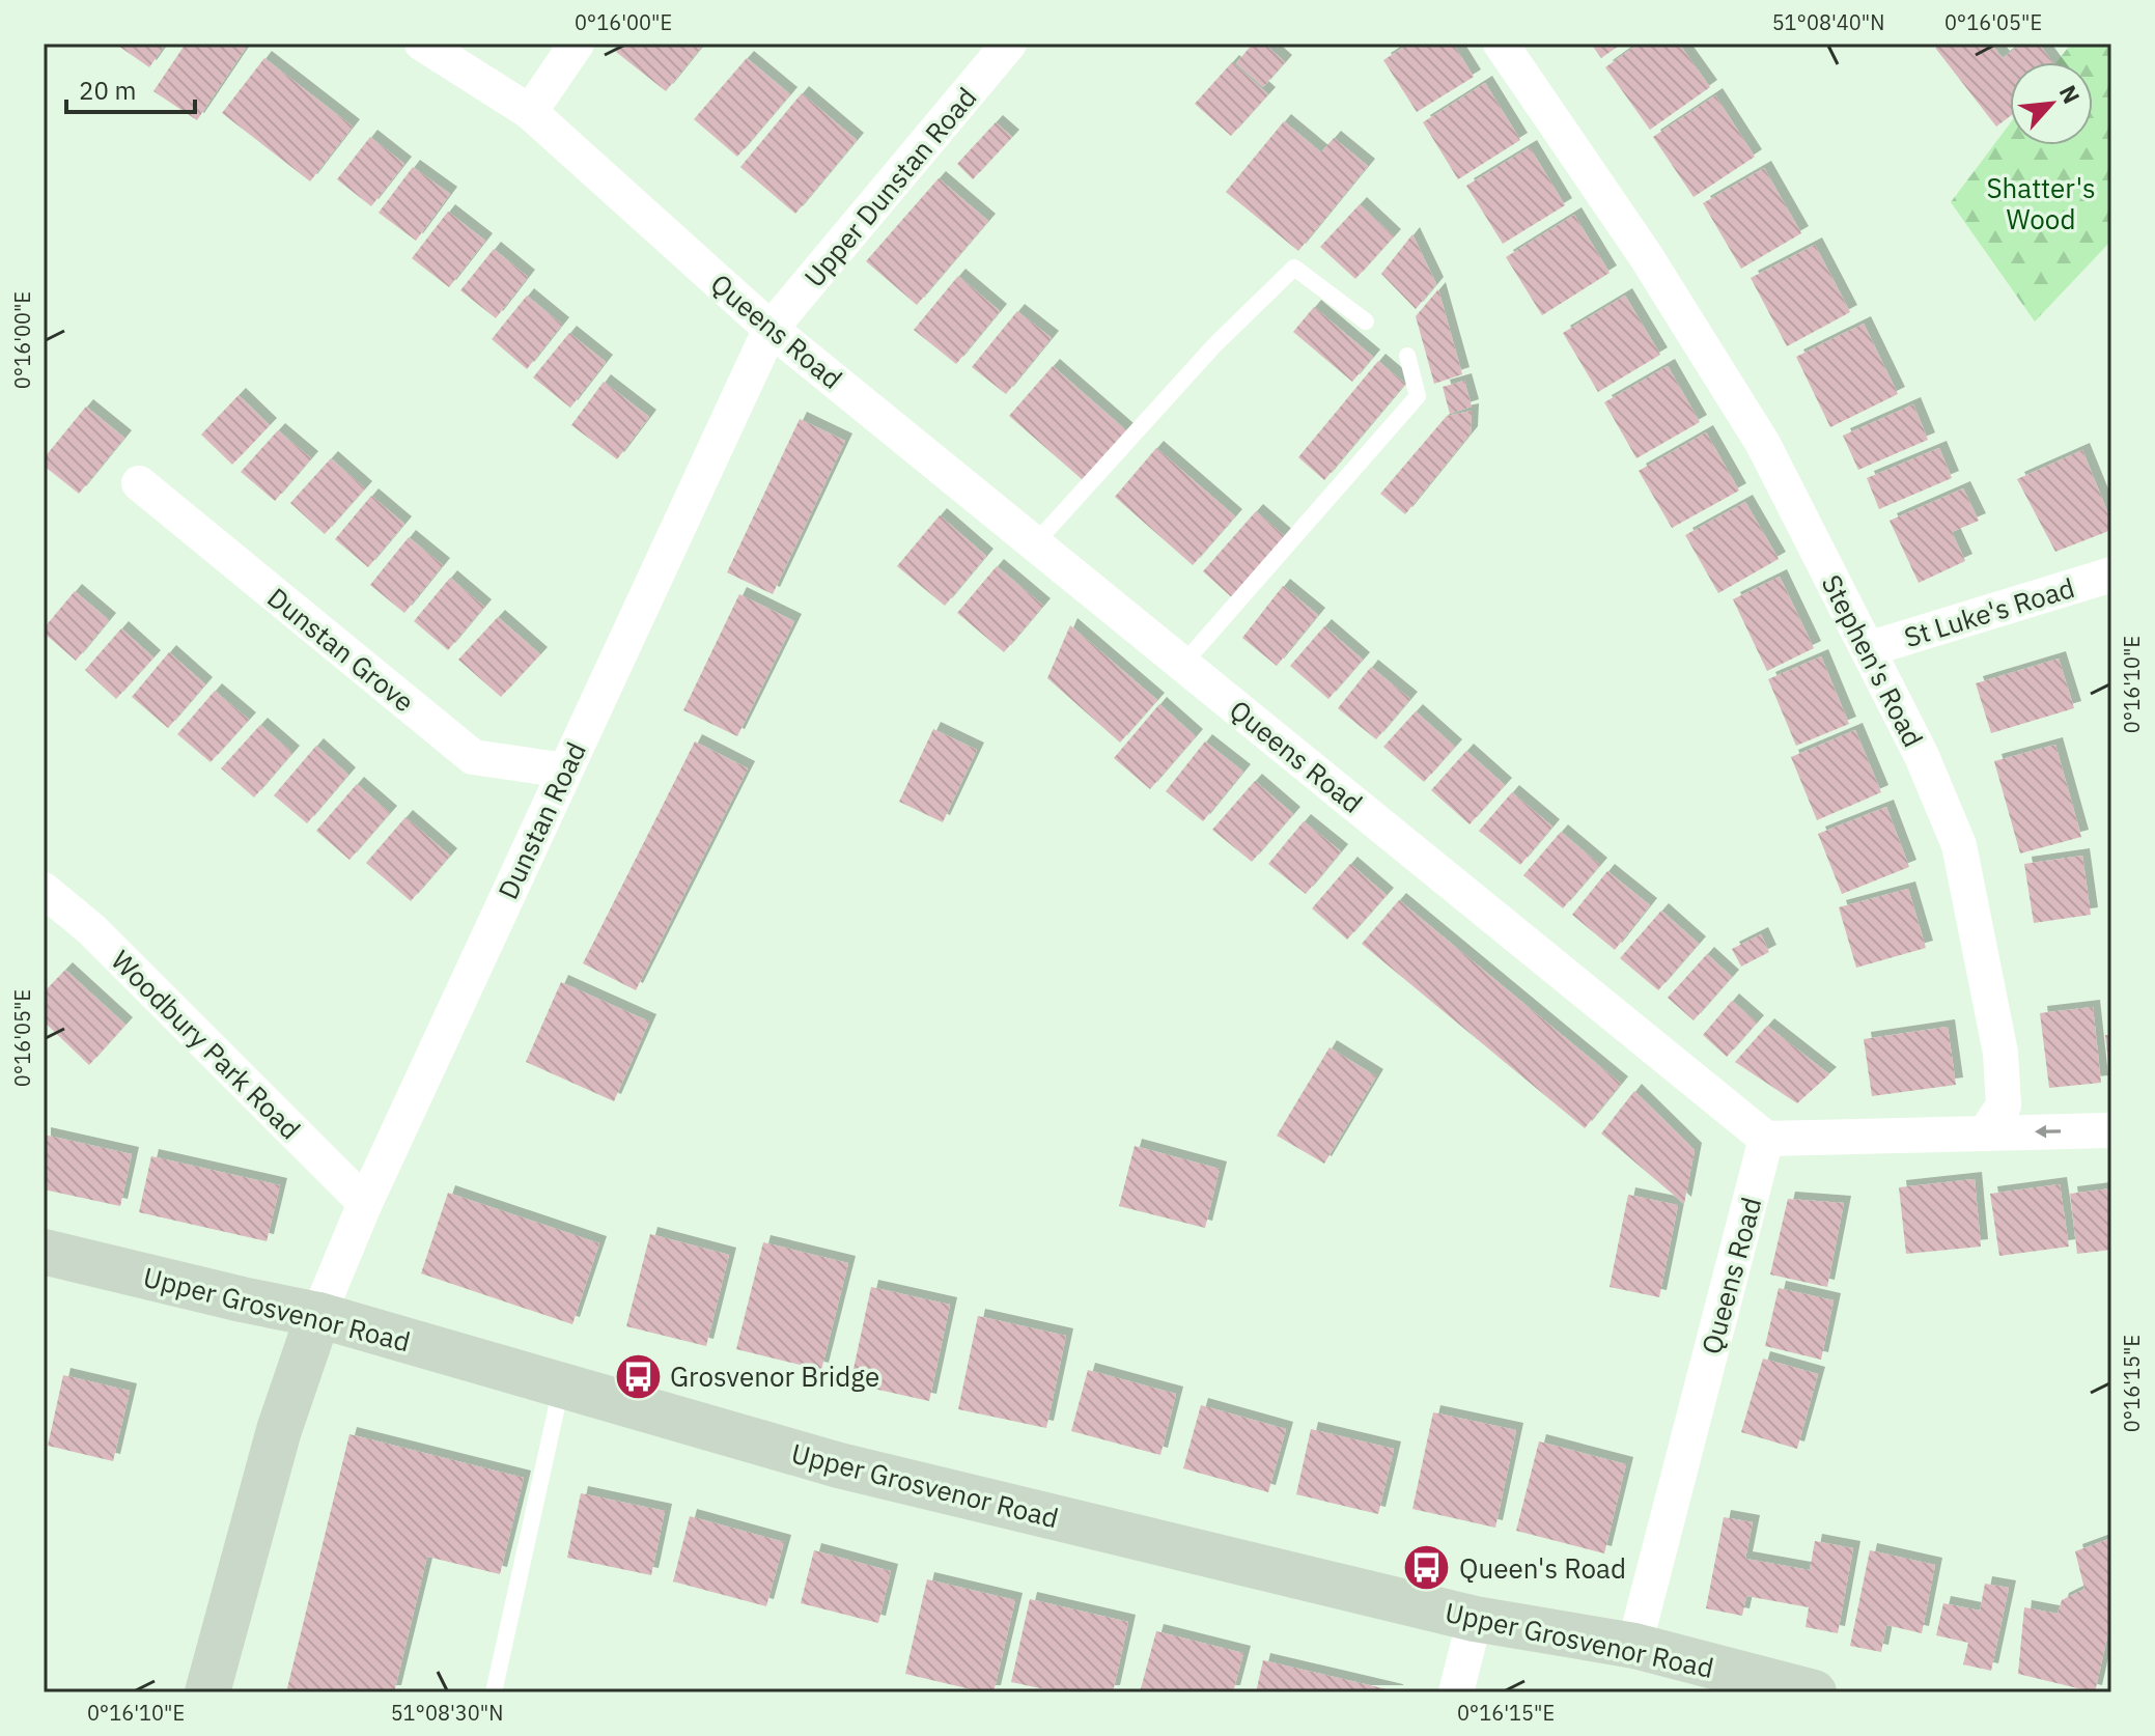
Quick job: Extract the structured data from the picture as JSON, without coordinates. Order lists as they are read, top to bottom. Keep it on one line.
{"streets":{"street":["Upper Dunstan Road","Queens Road","St Luke's Road","Dunstan Grove","Stephen's Road","Dunstan Road","Woodbury Park Road","Upper Grosvenor Road"]},"crossings":[["Upper Dunstan Road","Queens Road"],["Upper Dunstan Road","Dunstan Road"],["Queens Road","Dunstan Road"],["Queens Road","Upper Grosvenor Road"],["St Luke's Road","Stephen's Road"],["Dunstan Grove","Dunstan Road"],["Dunstan Road","Woodbury Park Road"],["Dunstan Road","Upper Grosvenor Road"]],"parks":["Shatter's Wood"],"places":{"bus stop":["Grosvenor Bridge","Queen's Road"]},"scale_bar":"20 m","north":"top right","coordinates":["0°16'00\"E","51°08'40\"N","0°16'05\"E","0°16'10\"E","0°16'15\"E","51°08'30\"N"]}
